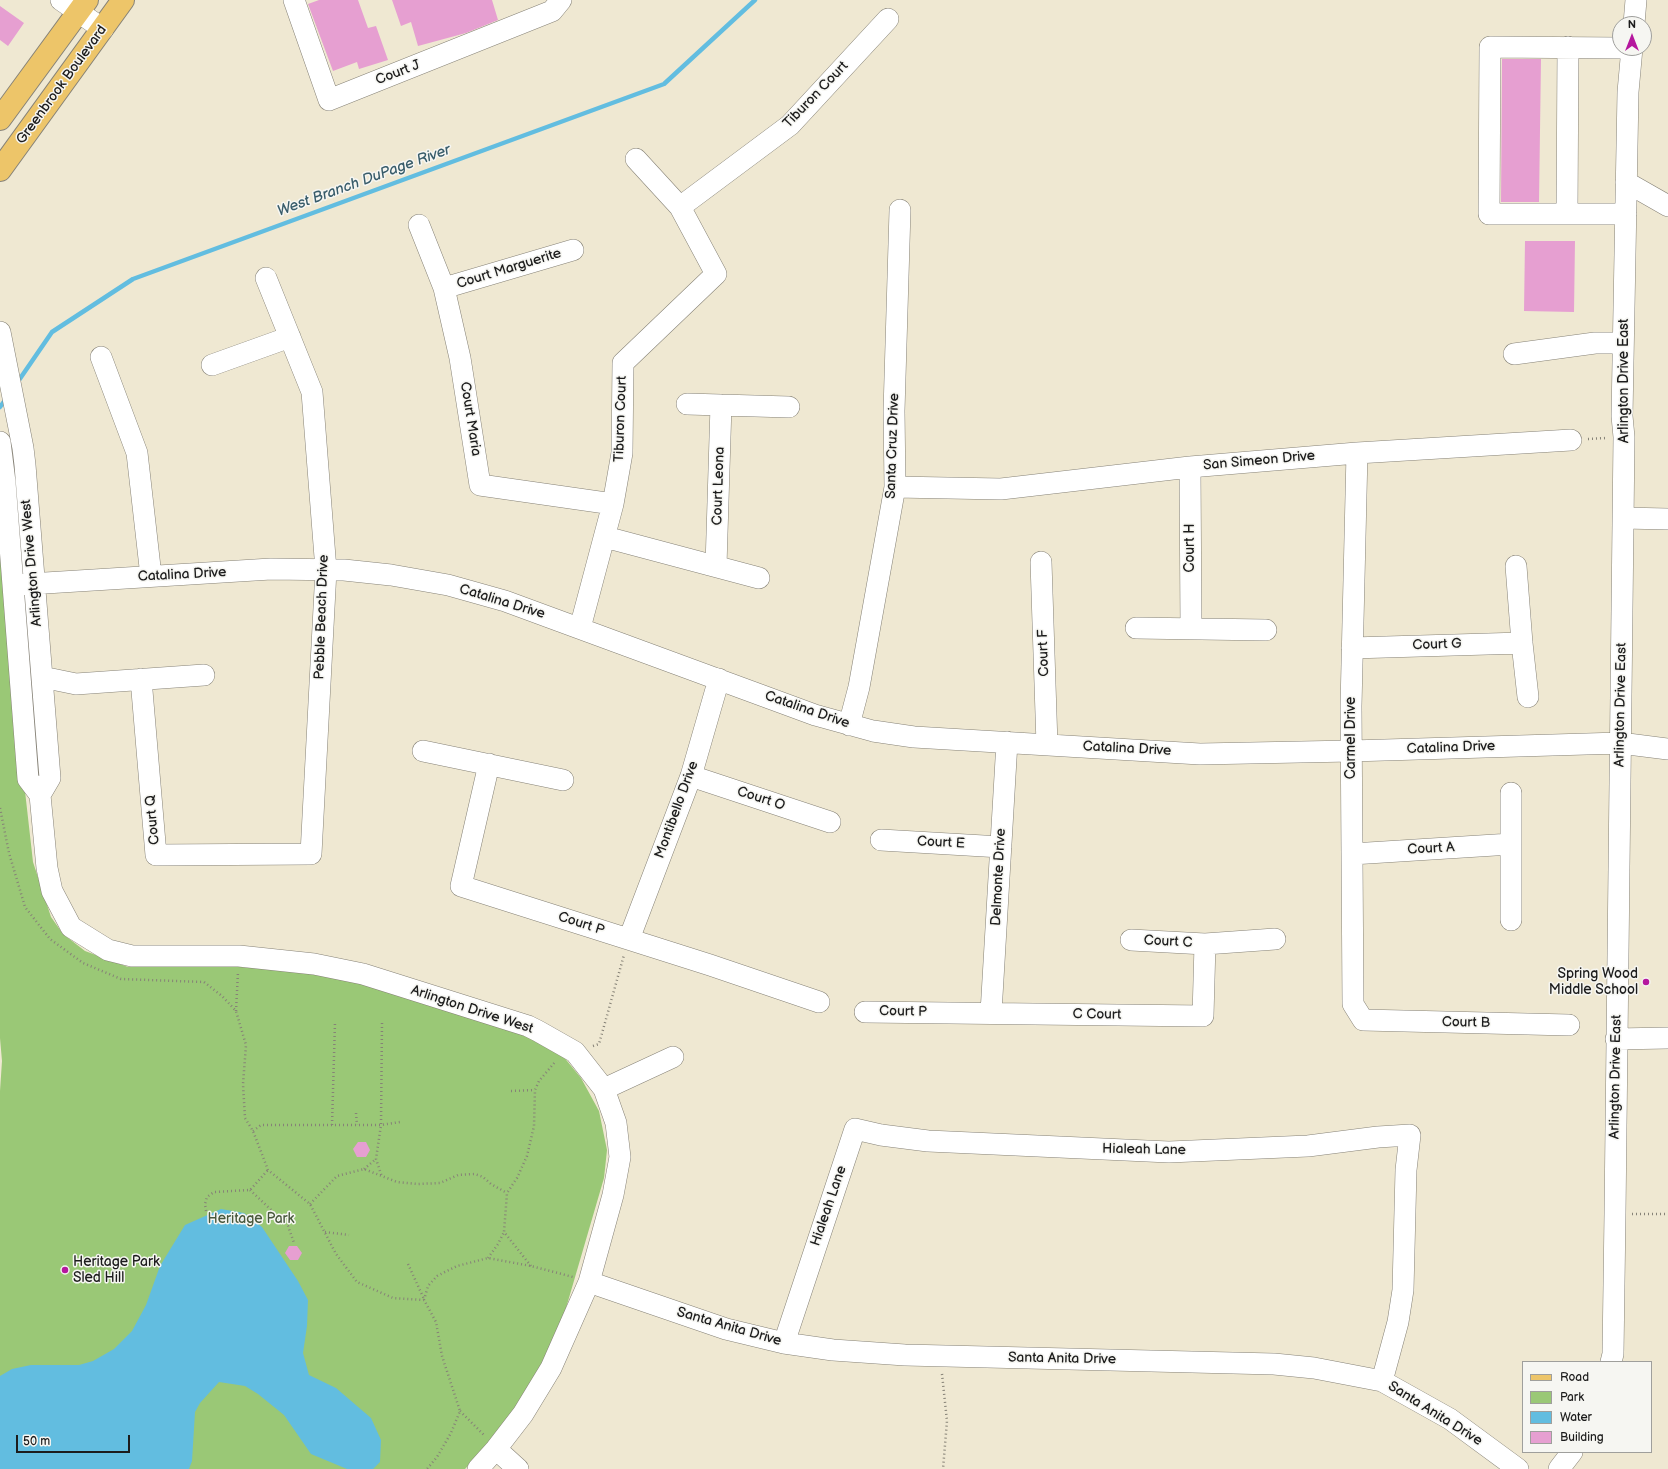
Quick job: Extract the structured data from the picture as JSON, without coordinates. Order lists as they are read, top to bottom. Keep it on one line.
{"streets":{"main road":["Greenbrook Boulevard"],"street":["Court J","Tiburon Court","Court Marguerite","Arlington Drive East","Court Maria","Santa Cruz Drive","San Simeon Drive","Court Leona","Court H","Arlington Drive West","Catalina Drive","Pebble Beach Drive","Court G","Court F","Carmel Drive","Court O","Montibello Drive","Court Q","Court E","Court A","Delmonte Drive","Court P","Court C","C Court","Court B","Hialeah Lane","Santa Anita Drive"]},"crossings":[["Tiburon Court","Court Maria"],["Tiburon Court","Catalina Drive"],["Court Marguerite","Court Maria"],["Arlington Drive East","Catalina Drive"],["Santa Cruz Drive","San Simeon Drive"],["Santa Cruz Drive","Catalina Drive"],["San Simeon Drive","Court H"],["San Simeon Drive","Carmel Drive"],["Arlington Drive West","Catalina Drive"],["Arlington Drive West","Santa Anita Drive"],["Catalina Drive","Pebble Beach Drive"],["Catalina Drive","Court F"],["Catalina Drive","Carmel Drive"],["Catalina Drive","Montibello Drive"],["Catalina Drive","Delmonte Drive"],["Pebble Beach Drive","Court Q"],["Court G","Carmel Drive"],["Carmel Drive","Court A"],["Carmel Drive","Court B"],["Court O","Montibello Drive"],["Montibello Drive","Court P"],["Court E","Delmonte Drive"],["Delmonte Drive","Court P"],["Delmonte Drive","C Court"],["Court P","C Court"],["Court C","C Court"],["Hialeah Lane","Santa Anita Drive"]],"water":["West Branch DuPage River"],"parks":["Heritage Park"],"places":["Spring Wood Middle School","Heritage Park Sled Hill"],"legend":["Road","Park","Water","Building"],"scale_bar":"50 m","north":"top"}
